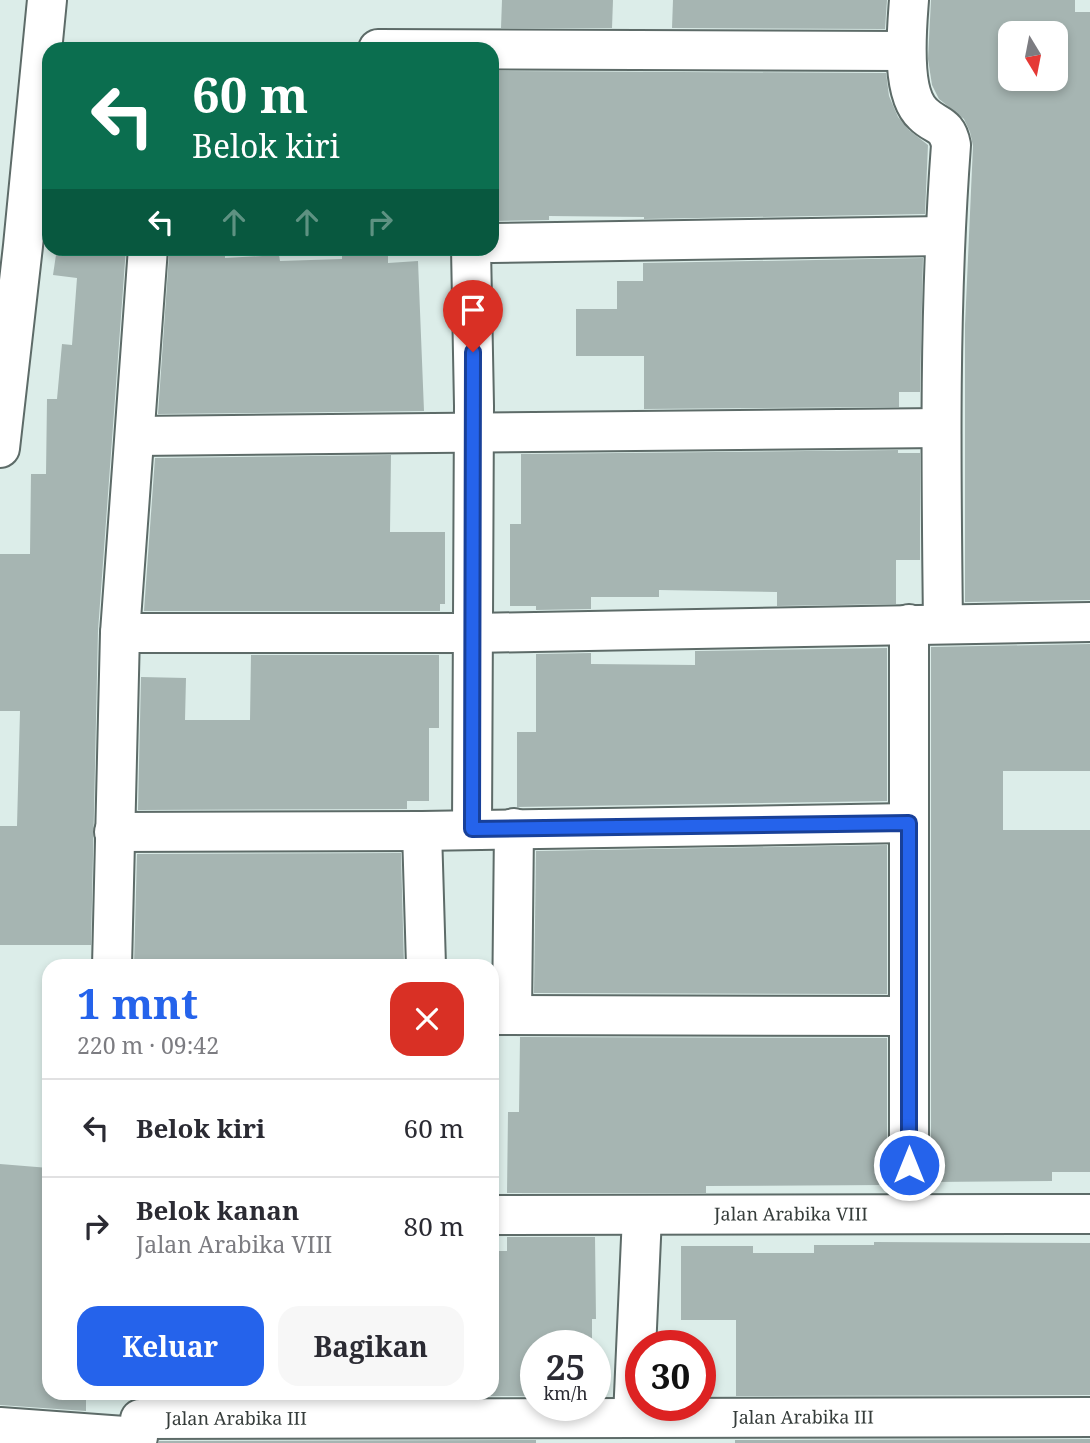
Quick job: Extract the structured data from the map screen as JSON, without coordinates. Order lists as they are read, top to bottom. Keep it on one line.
{"streets":{"street":["Jalan Arabika VIII","Jalan Arabika III"]},"north":"bottom","page":{"turn":["60 m","Belok kiri"],"heading":["1 mnt","220 m · 09:42"],"list":[{"name":"Belok kiri","value":"60 m"},{"name":"Belok kanan","note":"Jalan Arabika VIII","value":"80 m"}],"buttons":["Keluar","Bagikan"],"speed":"25 km/h","limit":"30"}}
